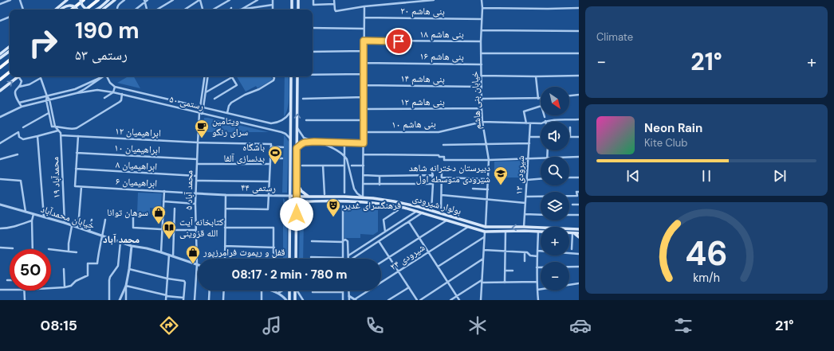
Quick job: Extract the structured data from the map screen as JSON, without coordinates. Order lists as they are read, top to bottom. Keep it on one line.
{"streets":{"main road":["بولوار شیرودی"],"street":["بنی هاشم ۲۰","بنی هاشم ۱۸","بنی هاشم ۱۶","بنی هاشم ۱۴","خیابان بنی هاشم","بنی هاشم ۱۲","رستمی ۵۰","بنی هاشم ۱۰","ابراهیمیان ۱۲","ابراهیمیان ۱۰","ابراهیمیان ۸","شیرودی ۱۳","محمدآباد ۱۹","ابراهیمیان ۶","رستمی ۴۴","محمد آباد ۵","خیابان محمدآباد","شیرودی ۲۴"]},"crossings":[["بنی هاشم ۲۰","خیابان بنی هاشم"],["بنی هاشم ۱۸","خیابان بنی هاشم"],["بنی هاشم ۱۶","خیابان بنی هاشم"],["بنی هاشم ۱۴","خیابان بنی هاشم"],["خیابان بنی هاشم","بنی هاشم ۱۲"],["خیابان بنی هاشم","بنی هاشم ۱۰"],["خیابان بنی هاشم","بولوار شیرودی"],["رستمی ۵۰","محمد آباد ۵"],["بنی هاشم ۱۰","شیرودی ۱۳"],["ابراهیمیان ۱۲","محمدآباد ۱۹"],["ابراهیمیان ۱۲","محمد آباد ۵"],["ابراهیمیان ۱۰","محمد آباد ۵"],["ابراهیمیان ۸","ابراهیمیان ۶"],["ابراهیمیان ۸","محمد آباد ۵"],["شیرودی ۱۳","بولوار شیرودی"],["محمدآباد ۱۹","خیابان محمدآباد"],["ابراهیمیان ۶","رستمی ۴۴"],["ابراهیمیان ۶","محمد آباد ۵"],["رستمی ۴۴","محمد آباد ۵"],["رستمی ۴۴","بولوار شیرودی"],["محمد آباد ۵","خیابان محمدآباد"],["بولوار شیرودی","شیرودی ۲۴"]],"districts":["محمد آباد"],"places":{"cafe":["ویتامین سرای رنگو"],"sports":["باشگاه بدنسازی آلفا"],"school or university":["دبیرستان دخترانه شاهد شیرودی متوسطه اول"],"theatre":["فرهنگسرای غدیر"],"shop":["سوهان توانا","قفل و ریموت فرامرزپور"],"library":["کتابخانه آیت الله قزوینی"]},"north":"bottom right","page":{"tile":"Climate","turn":["190 m","رستمی ۵۳"],"heat":["−","21°","+"],"map_buttons":["+","−"],"song":["Neon Rain","Kite Club"],"limit":"50","trip":"08:17 · 2 min · 780 m","tabs":["08:15","21°"],"gauge":["46","km/h"]}}
